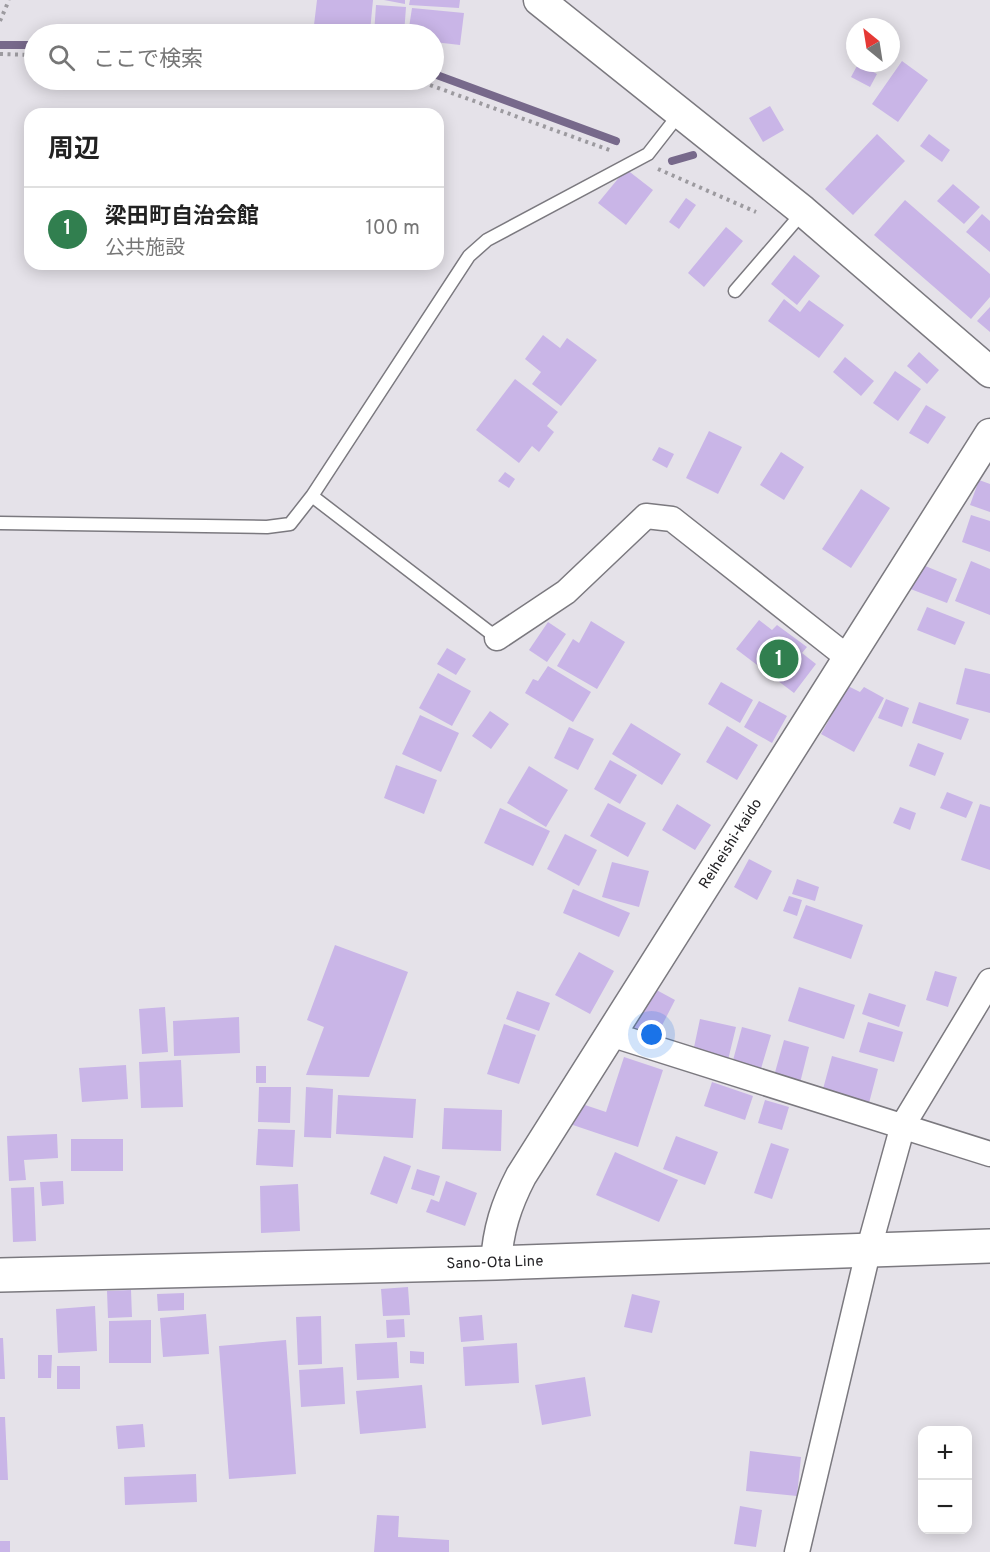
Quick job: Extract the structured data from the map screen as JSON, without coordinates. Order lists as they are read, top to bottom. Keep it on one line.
{"streets":{"main road":["Sano-Ota Line"],"street":["Reiheishi-kaido"]},"crossings":[["Reiheishi-kaido","Sano-Ota Line"]],"north":"top left","page":{"search":"ここで検索","heading":"周辺","list":[{"mark":"1","name":"梁田町自治会館","note":"公共施設","value":"100 m"}],"pins":"1","map_buttons":["+","−"]}}
